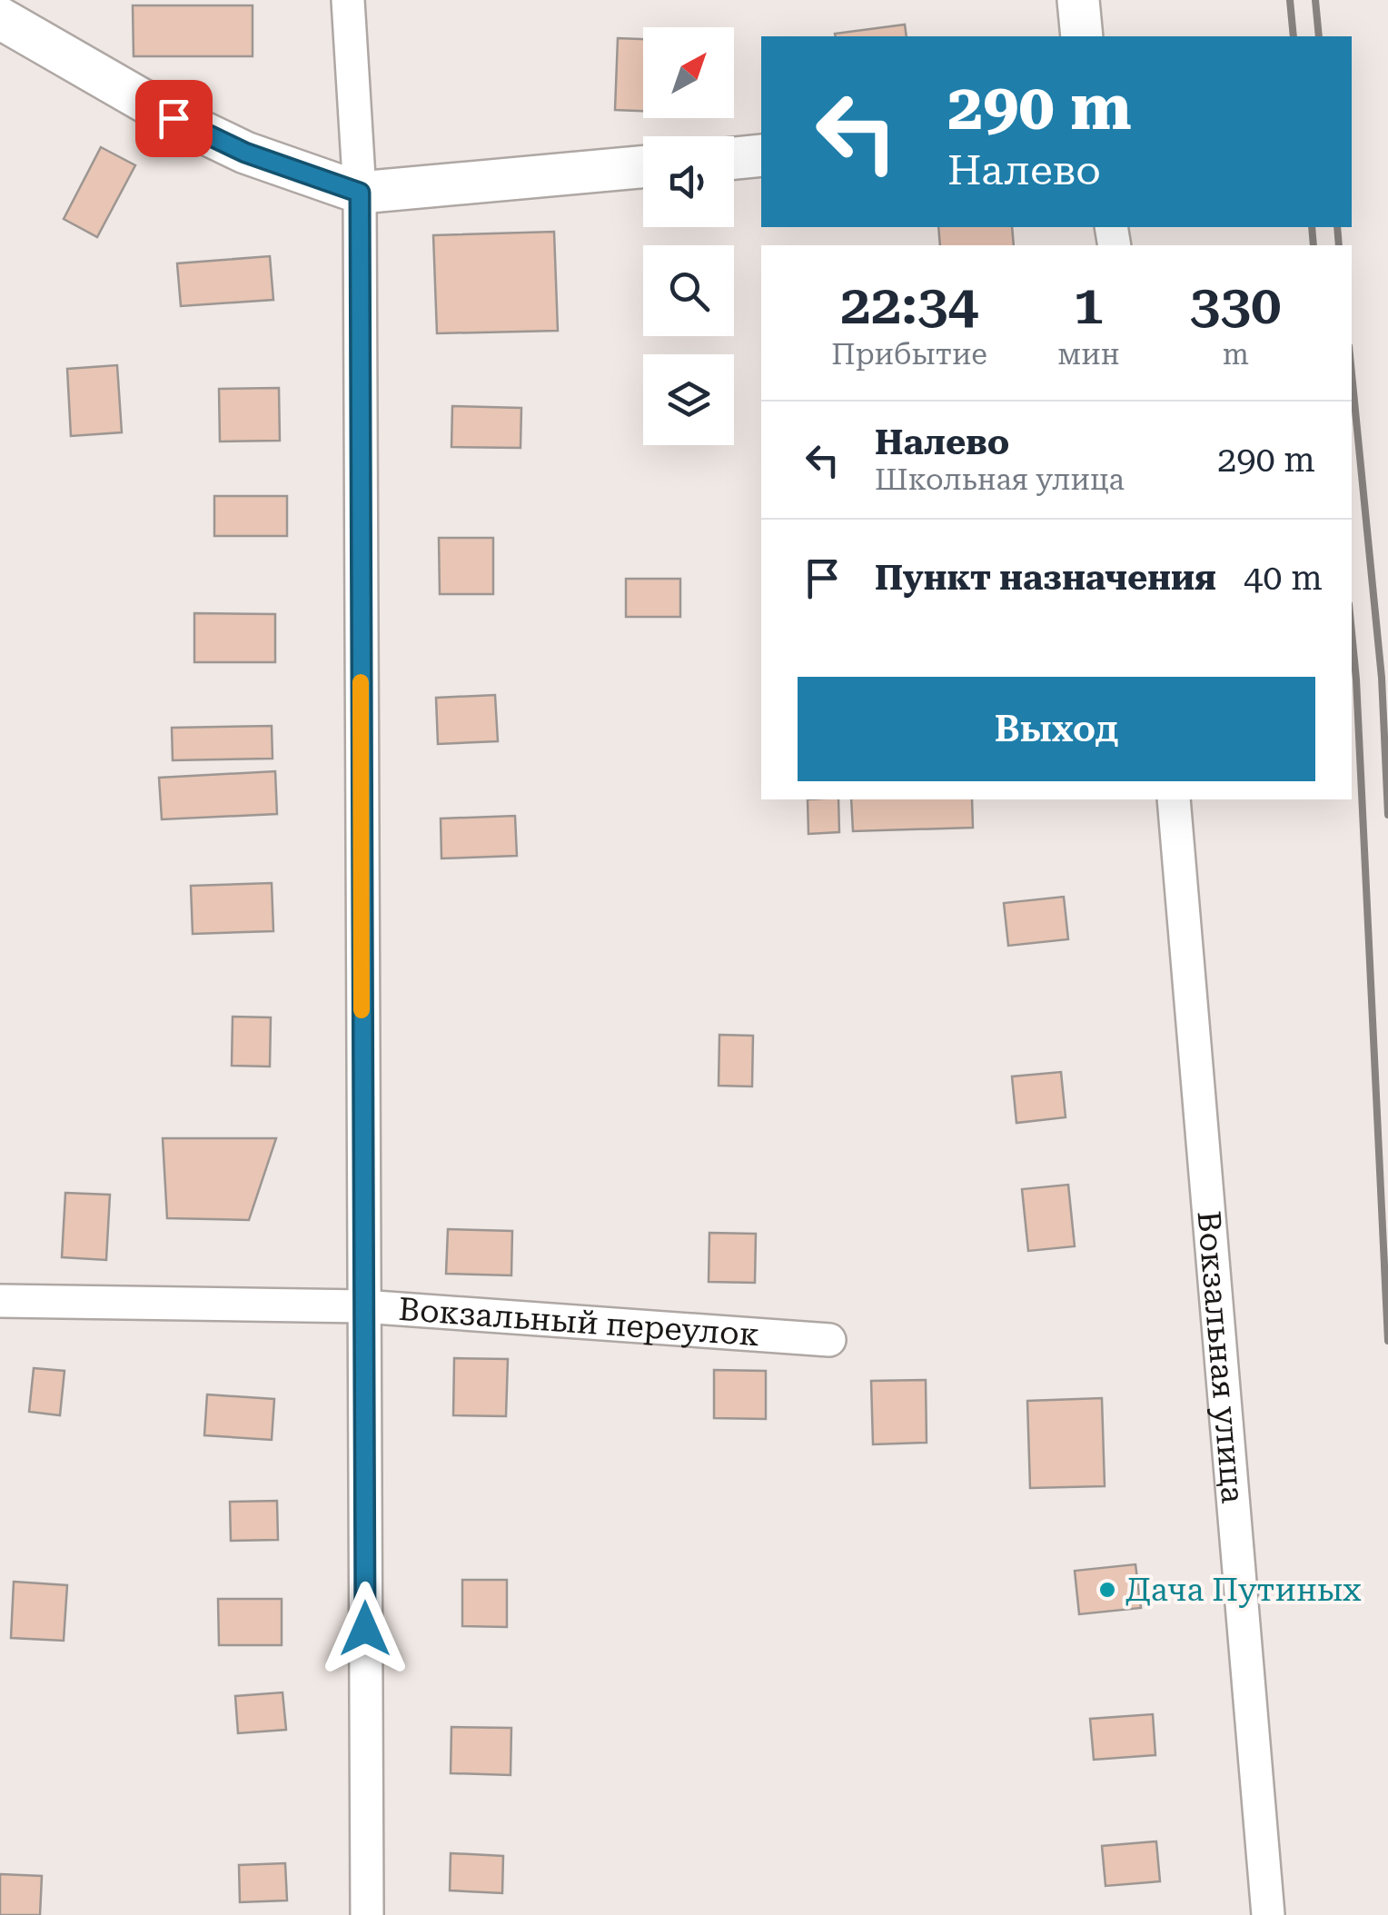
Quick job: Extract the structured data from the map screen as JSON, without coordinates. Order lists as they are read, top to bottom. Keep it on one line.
{"streets":{"street":["Вокзальный переулок","Вокзальная улица"]},"places":["Дача Путиных"],"north":"top right","page":{"turn":["290 m","Налево"],"eta":["22:34","Прибытие","1","мин","330","m"],"list":[{"name":"Налево","note":"Школьная улица","value":"290 m"},{"name":"Пункт назначения","value":"40 m"}],"buttons":"Выход"}}
